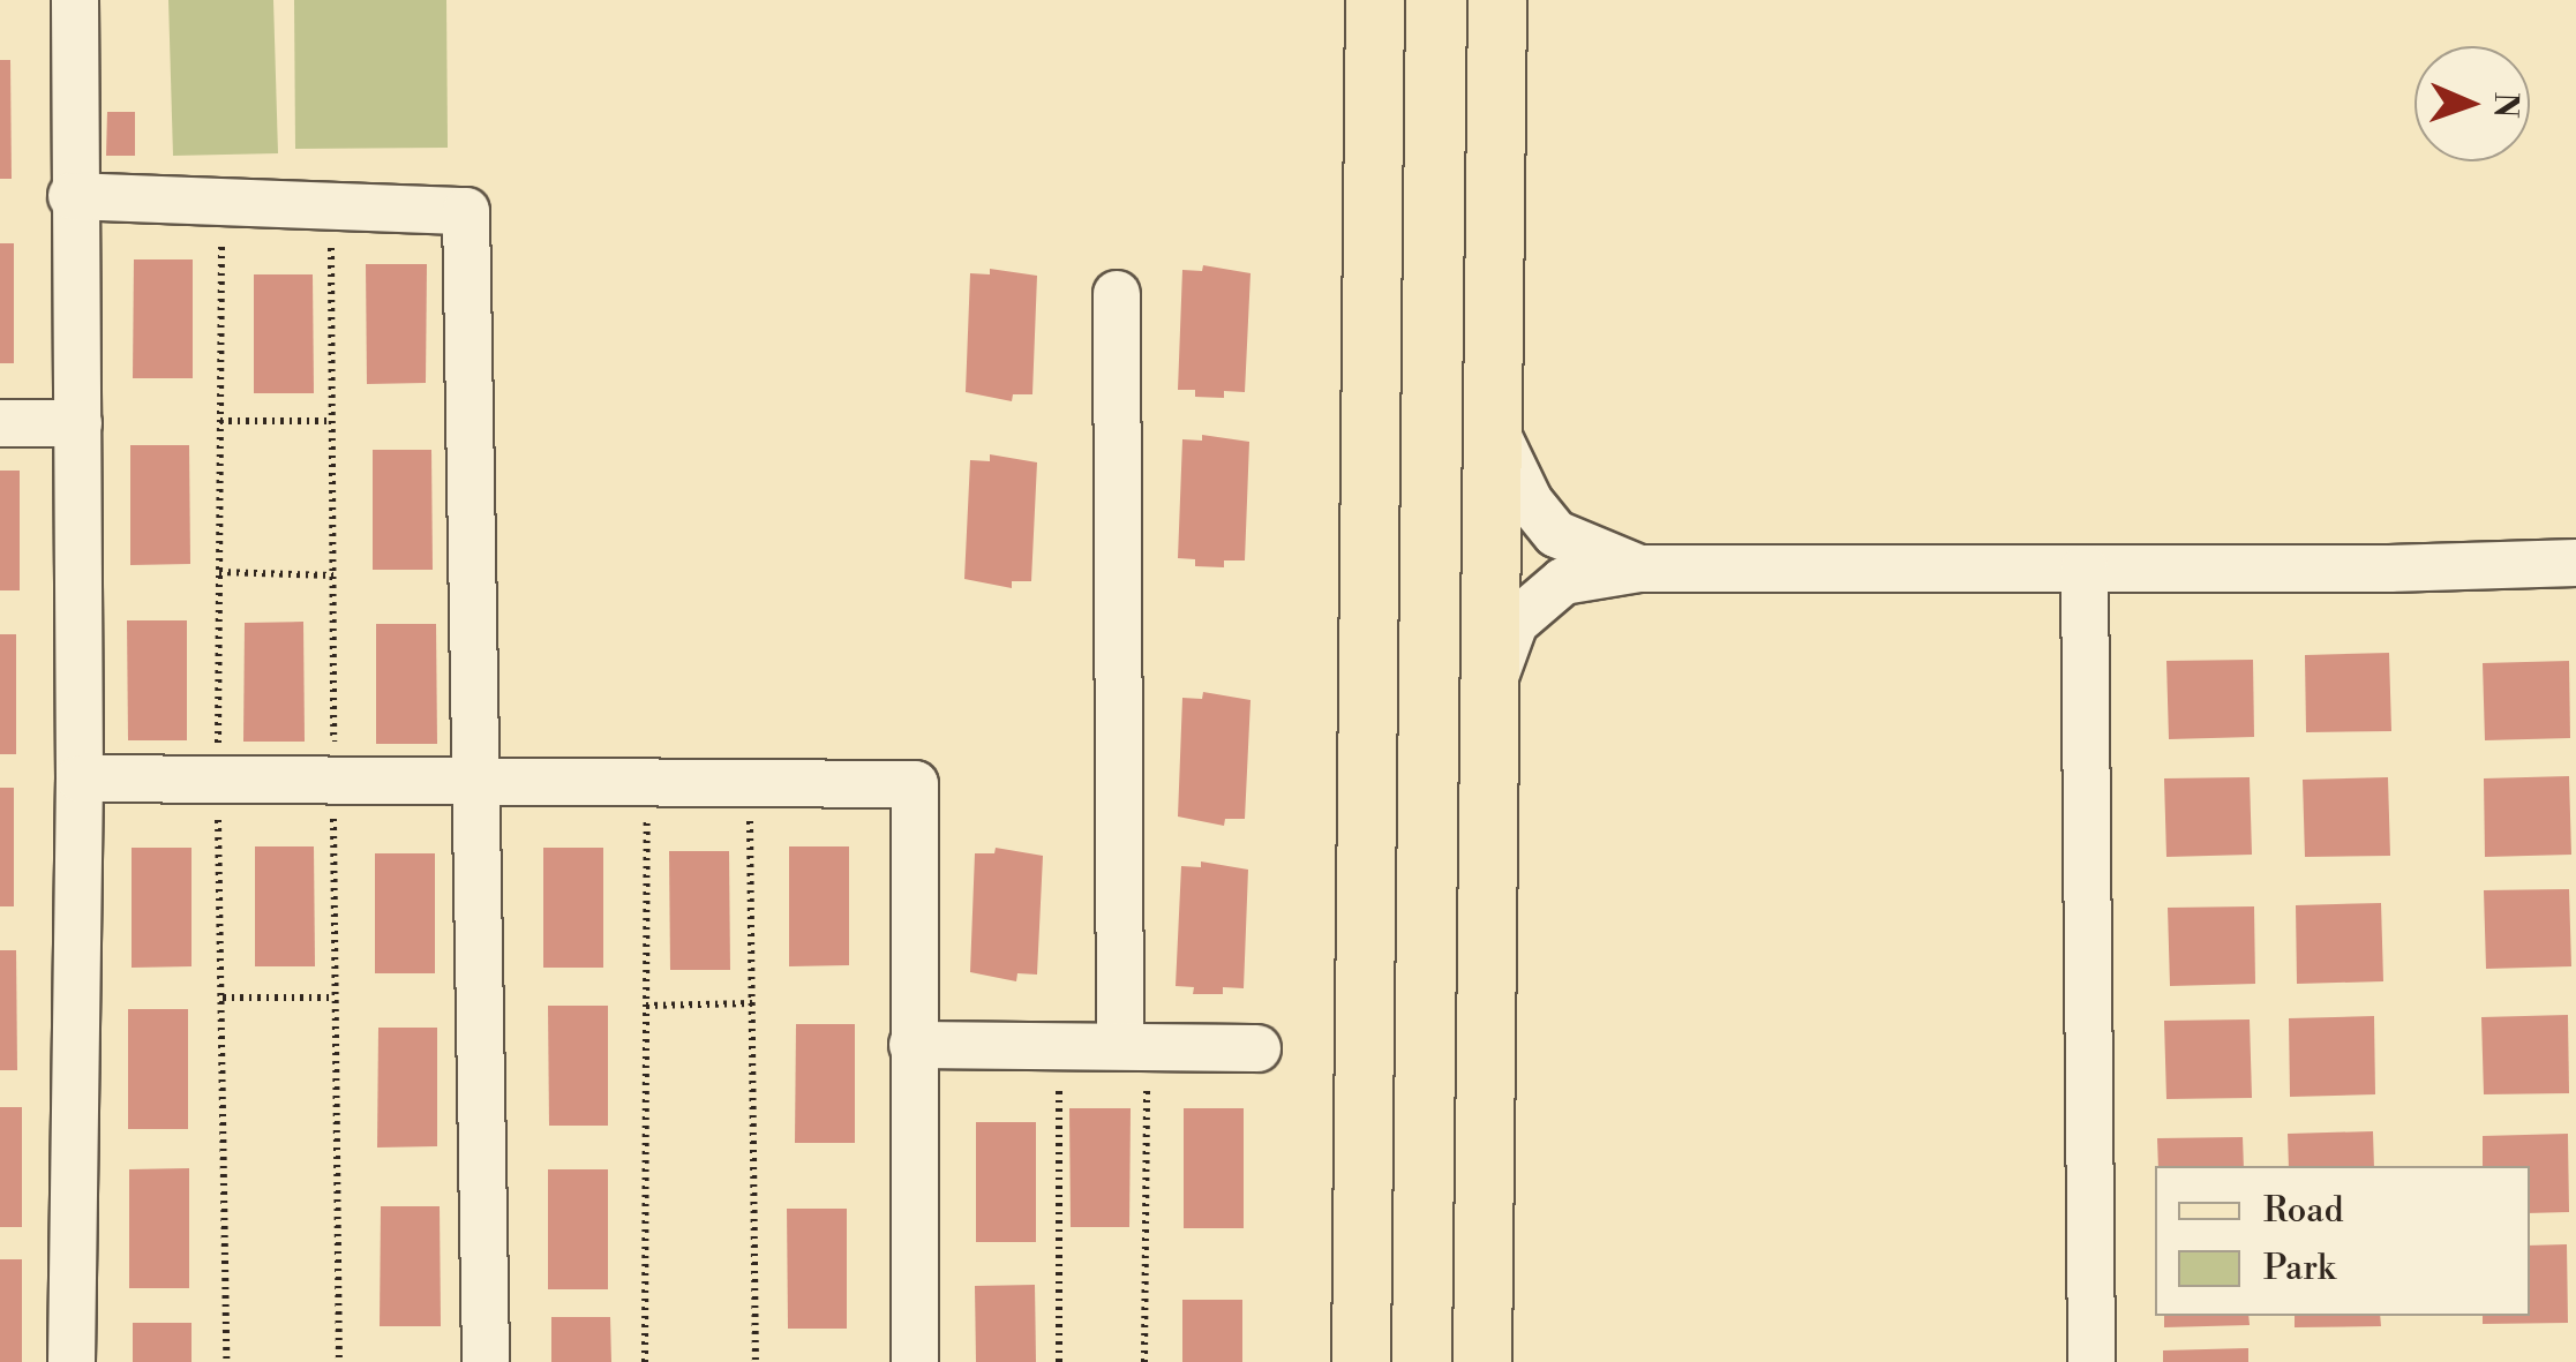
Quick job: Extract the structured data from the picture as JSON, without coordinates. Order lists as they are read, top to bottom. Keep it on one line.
{"legend":["Road","Park"],"north":"right"}
